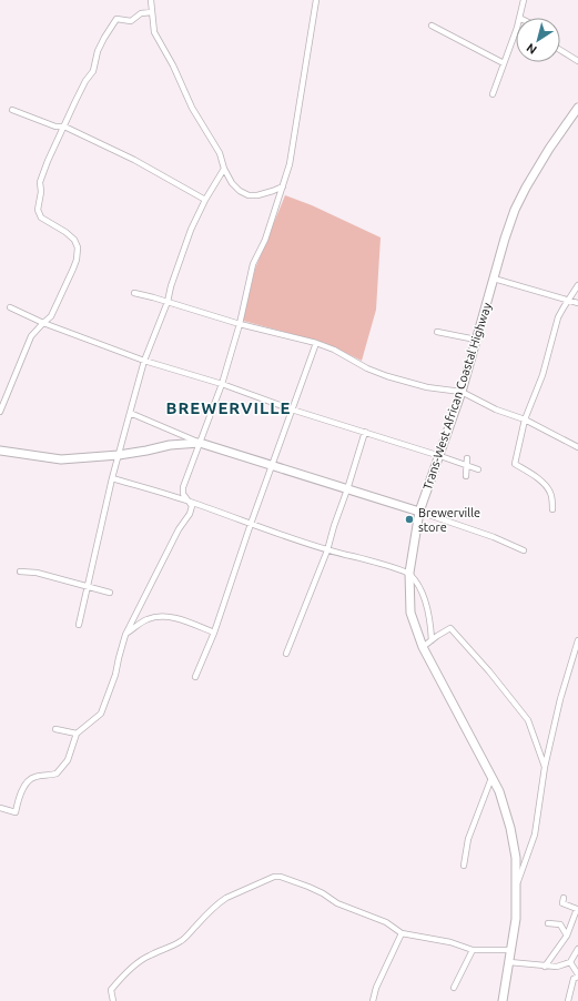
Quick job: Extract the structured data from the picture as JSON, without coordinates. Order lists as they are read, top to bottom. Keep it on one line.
{"streets":{"main road":["Trans-West African Coastal Highway"]},"districts":["BREWERVILLE"],"places":["Brewerville store"],"north":"bottom left"}
